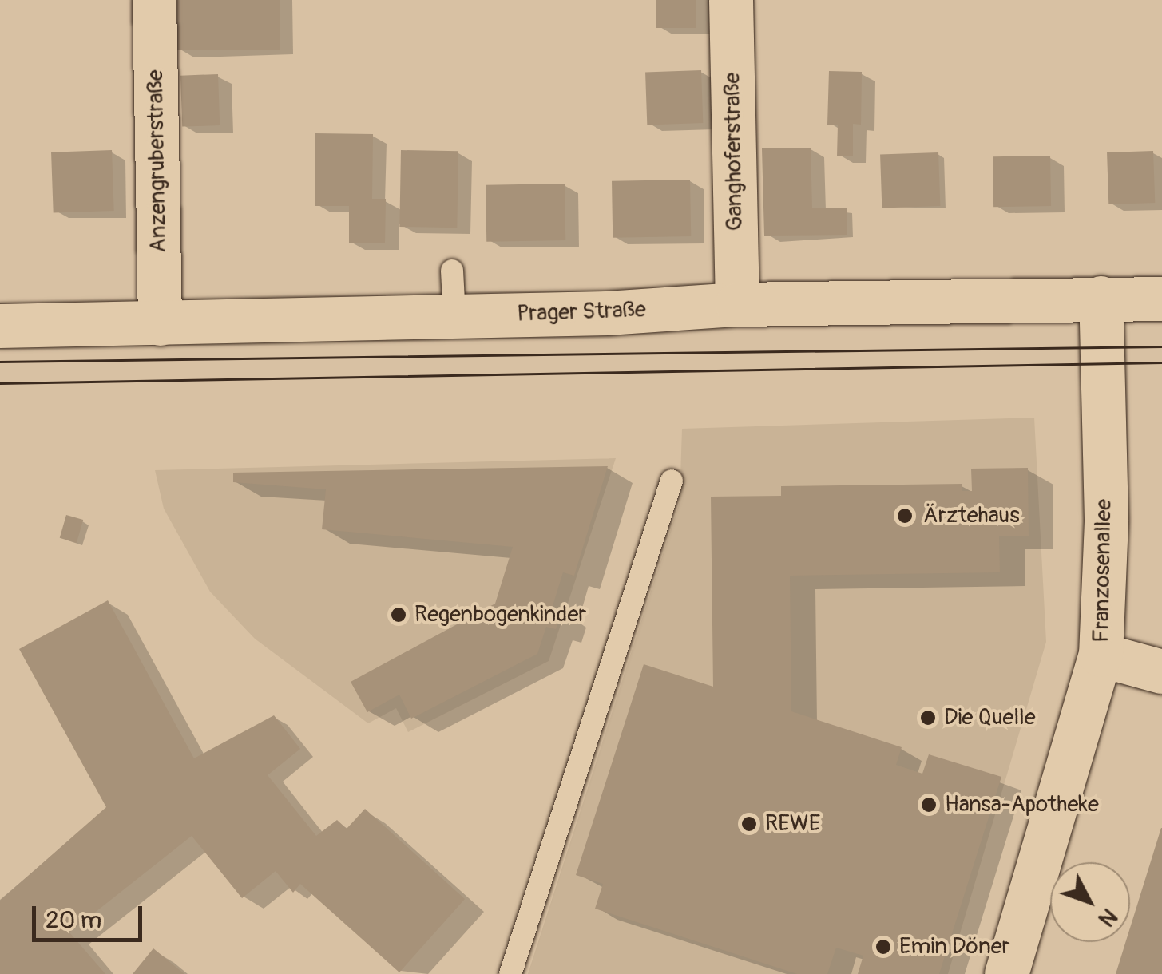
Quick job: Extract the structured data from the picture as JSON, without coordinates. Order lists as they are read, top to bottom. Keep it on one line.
{"streets":{"street":["Ganghoferstraße","Anzengruberstraße","Prager Straße","Franzosenallee"]},"crossings":[["Ganghoferstraße","Prager Straße"],["Anzengruberstraße","Prager Straße"],["Prager Straße","Franzosenallee"]],"places":["Ärztehaus","Regenbogenkinder","Die Quelle","Hansa-Apotheke","REWE","Emin Döner"],"scale_bar":"20 m","north":"bottom right"}
